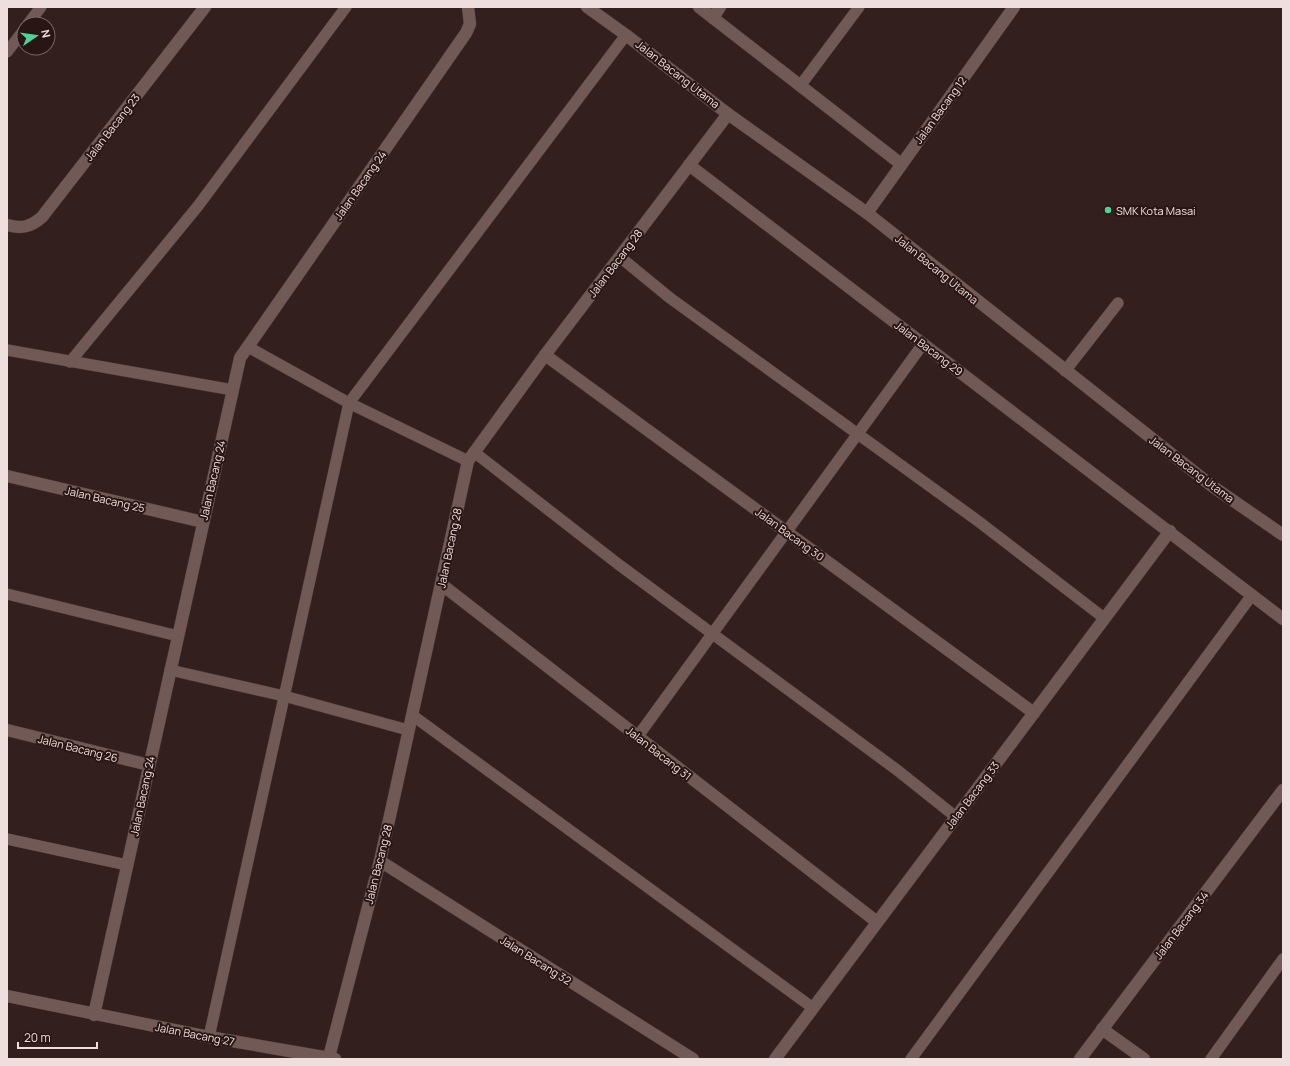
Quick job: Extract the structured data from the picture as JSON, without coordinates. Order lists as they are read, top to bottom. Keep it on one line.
{"streets":{"street":["Jalan Bacang Utama","Jalan Bacang 12","Jalan Bacang 23","Jalan Bacang 24","Jalan Bacang 28","Jalan Bacang 29","Jalan Bacang 25","Jalan Bacang 30","Jalan Bacang 26","Jalan Bacang 31","Jalan Bacang 33","Jalan Bacang 34","Jalan Bacang 32","Jalan Bacang 27"]},"crossings":[["Jalan Bacang Utama","Jalan Bacang 12"],["Jalan Bacang Utama","Jalan Bacang 28"],["Jalan Bacang 24","Jalan Bacang 25"],["Jalan Bacang 24","Jalan Bacang 26"],["Jalan Bacang 24","Jalan Bacang 27"],["Jalan Bacang 28","Jalan Bacang 29"],["Jalan Bacang 28","Jalan Bacang 30"],["Jalan Bacang 28","Jalan Bacang 31"],["Jalan Bacang 28","Jalan Bacang 32"],["Jalan Bacang 28","Jalan Bacang 27"],["Jalan Bacang 29","Jalan Bacang 33"],["Jalan Bacang 30","Jalan Bacang 33"],["Jalan Bacang 31","Jalan Bacang 33"]],"places":["SMK Kota Masai"],"scale_bar":"20 m","north":"right"}
